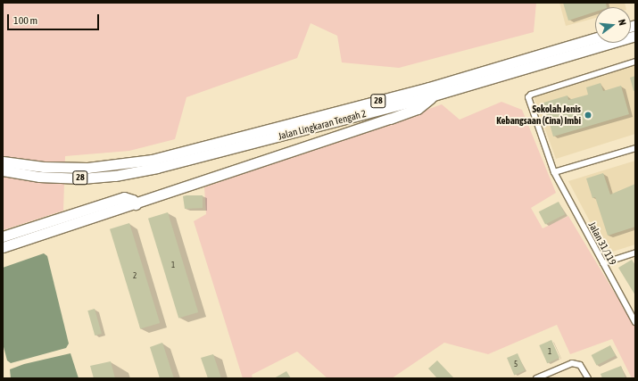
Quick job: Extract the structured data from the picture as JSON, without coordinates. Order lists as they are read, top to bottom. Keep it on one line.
{"streets":{"highway":["28","Jalan Lingkaran Tengah 2"],"street":["Jalan 31/119"]},"places":["Sekolah Jenis Kebangsaan (Cina) Imbi"],"house_numbers":["1","2","1","5"],"scale_bar":"100 m","north":"right"}
